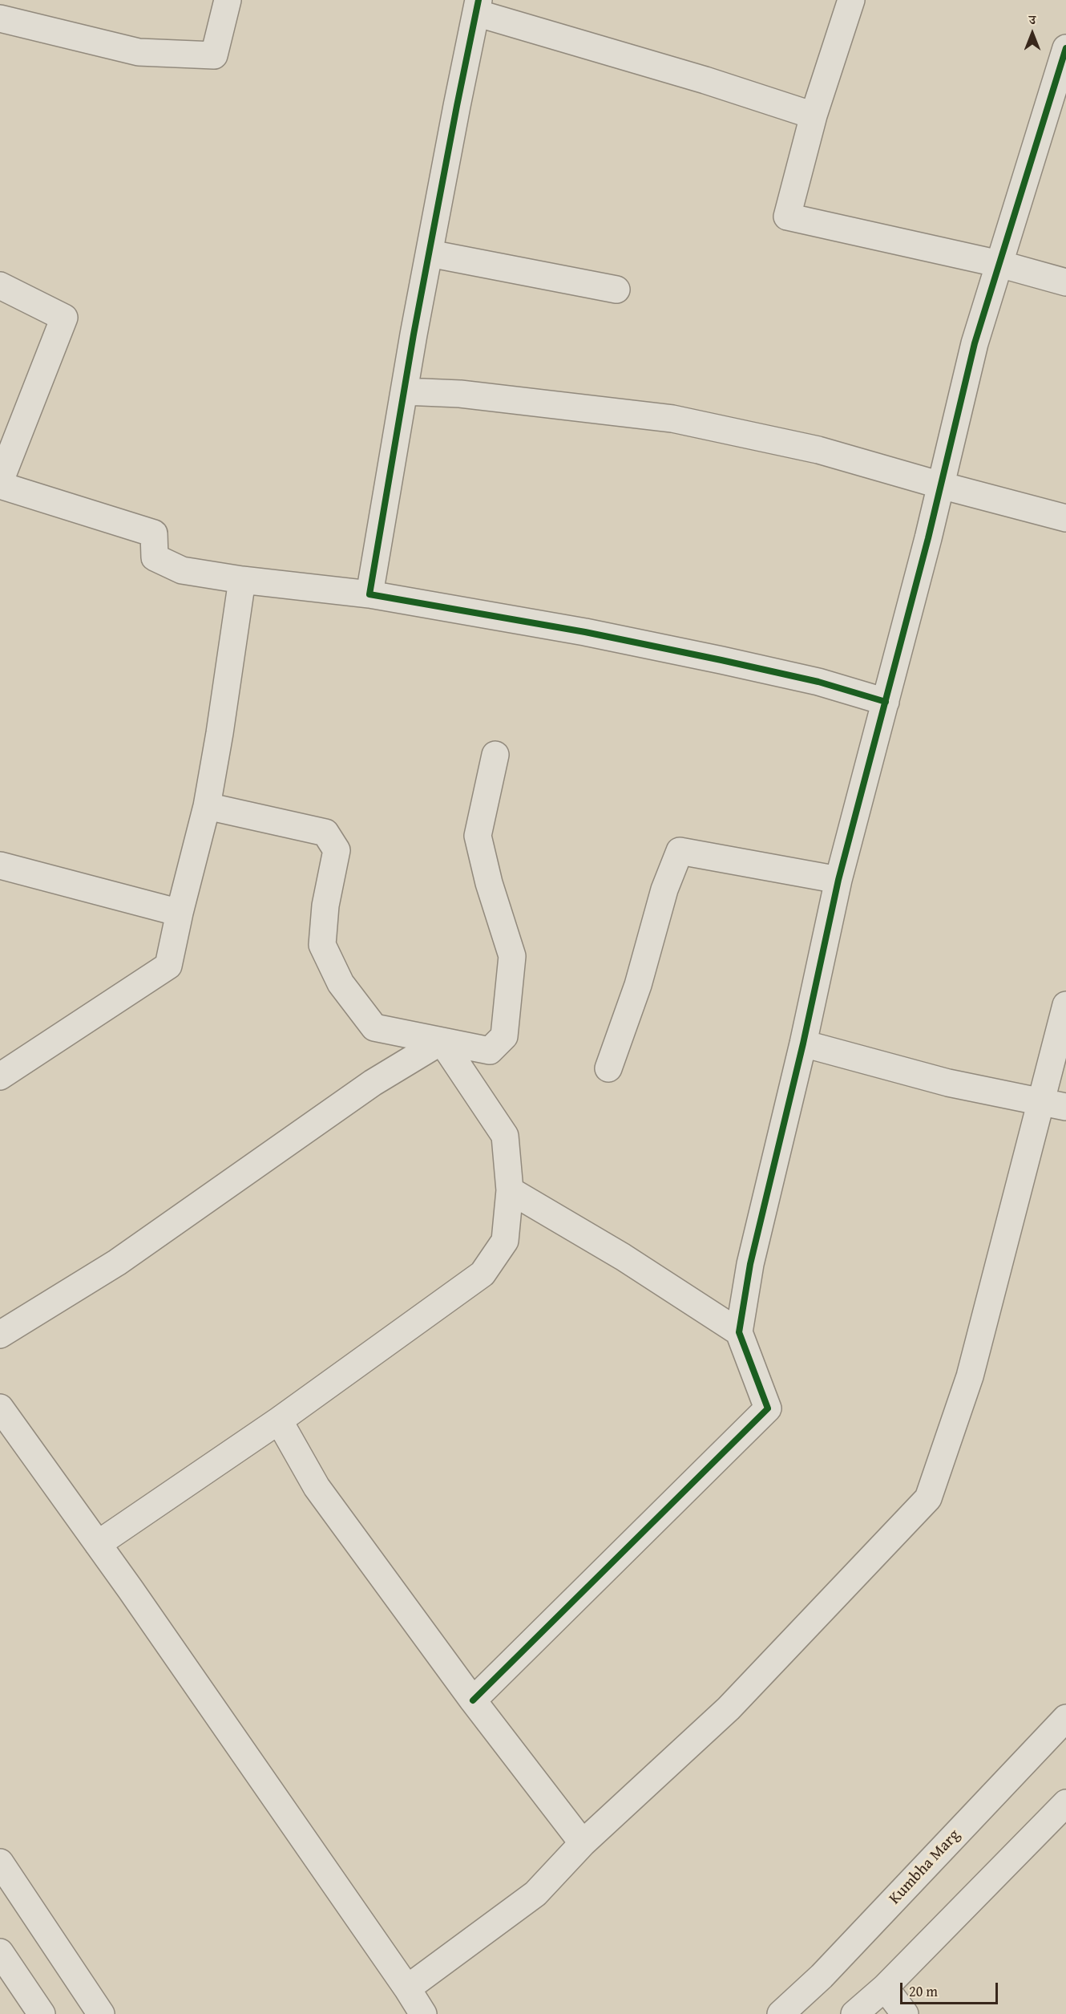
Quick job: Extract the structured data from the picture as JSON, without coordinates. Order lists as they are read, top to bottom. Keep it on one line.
{"streets":{"street":["Kumbha Marg"]},"scale_bar":"20 m","north":"top"}
